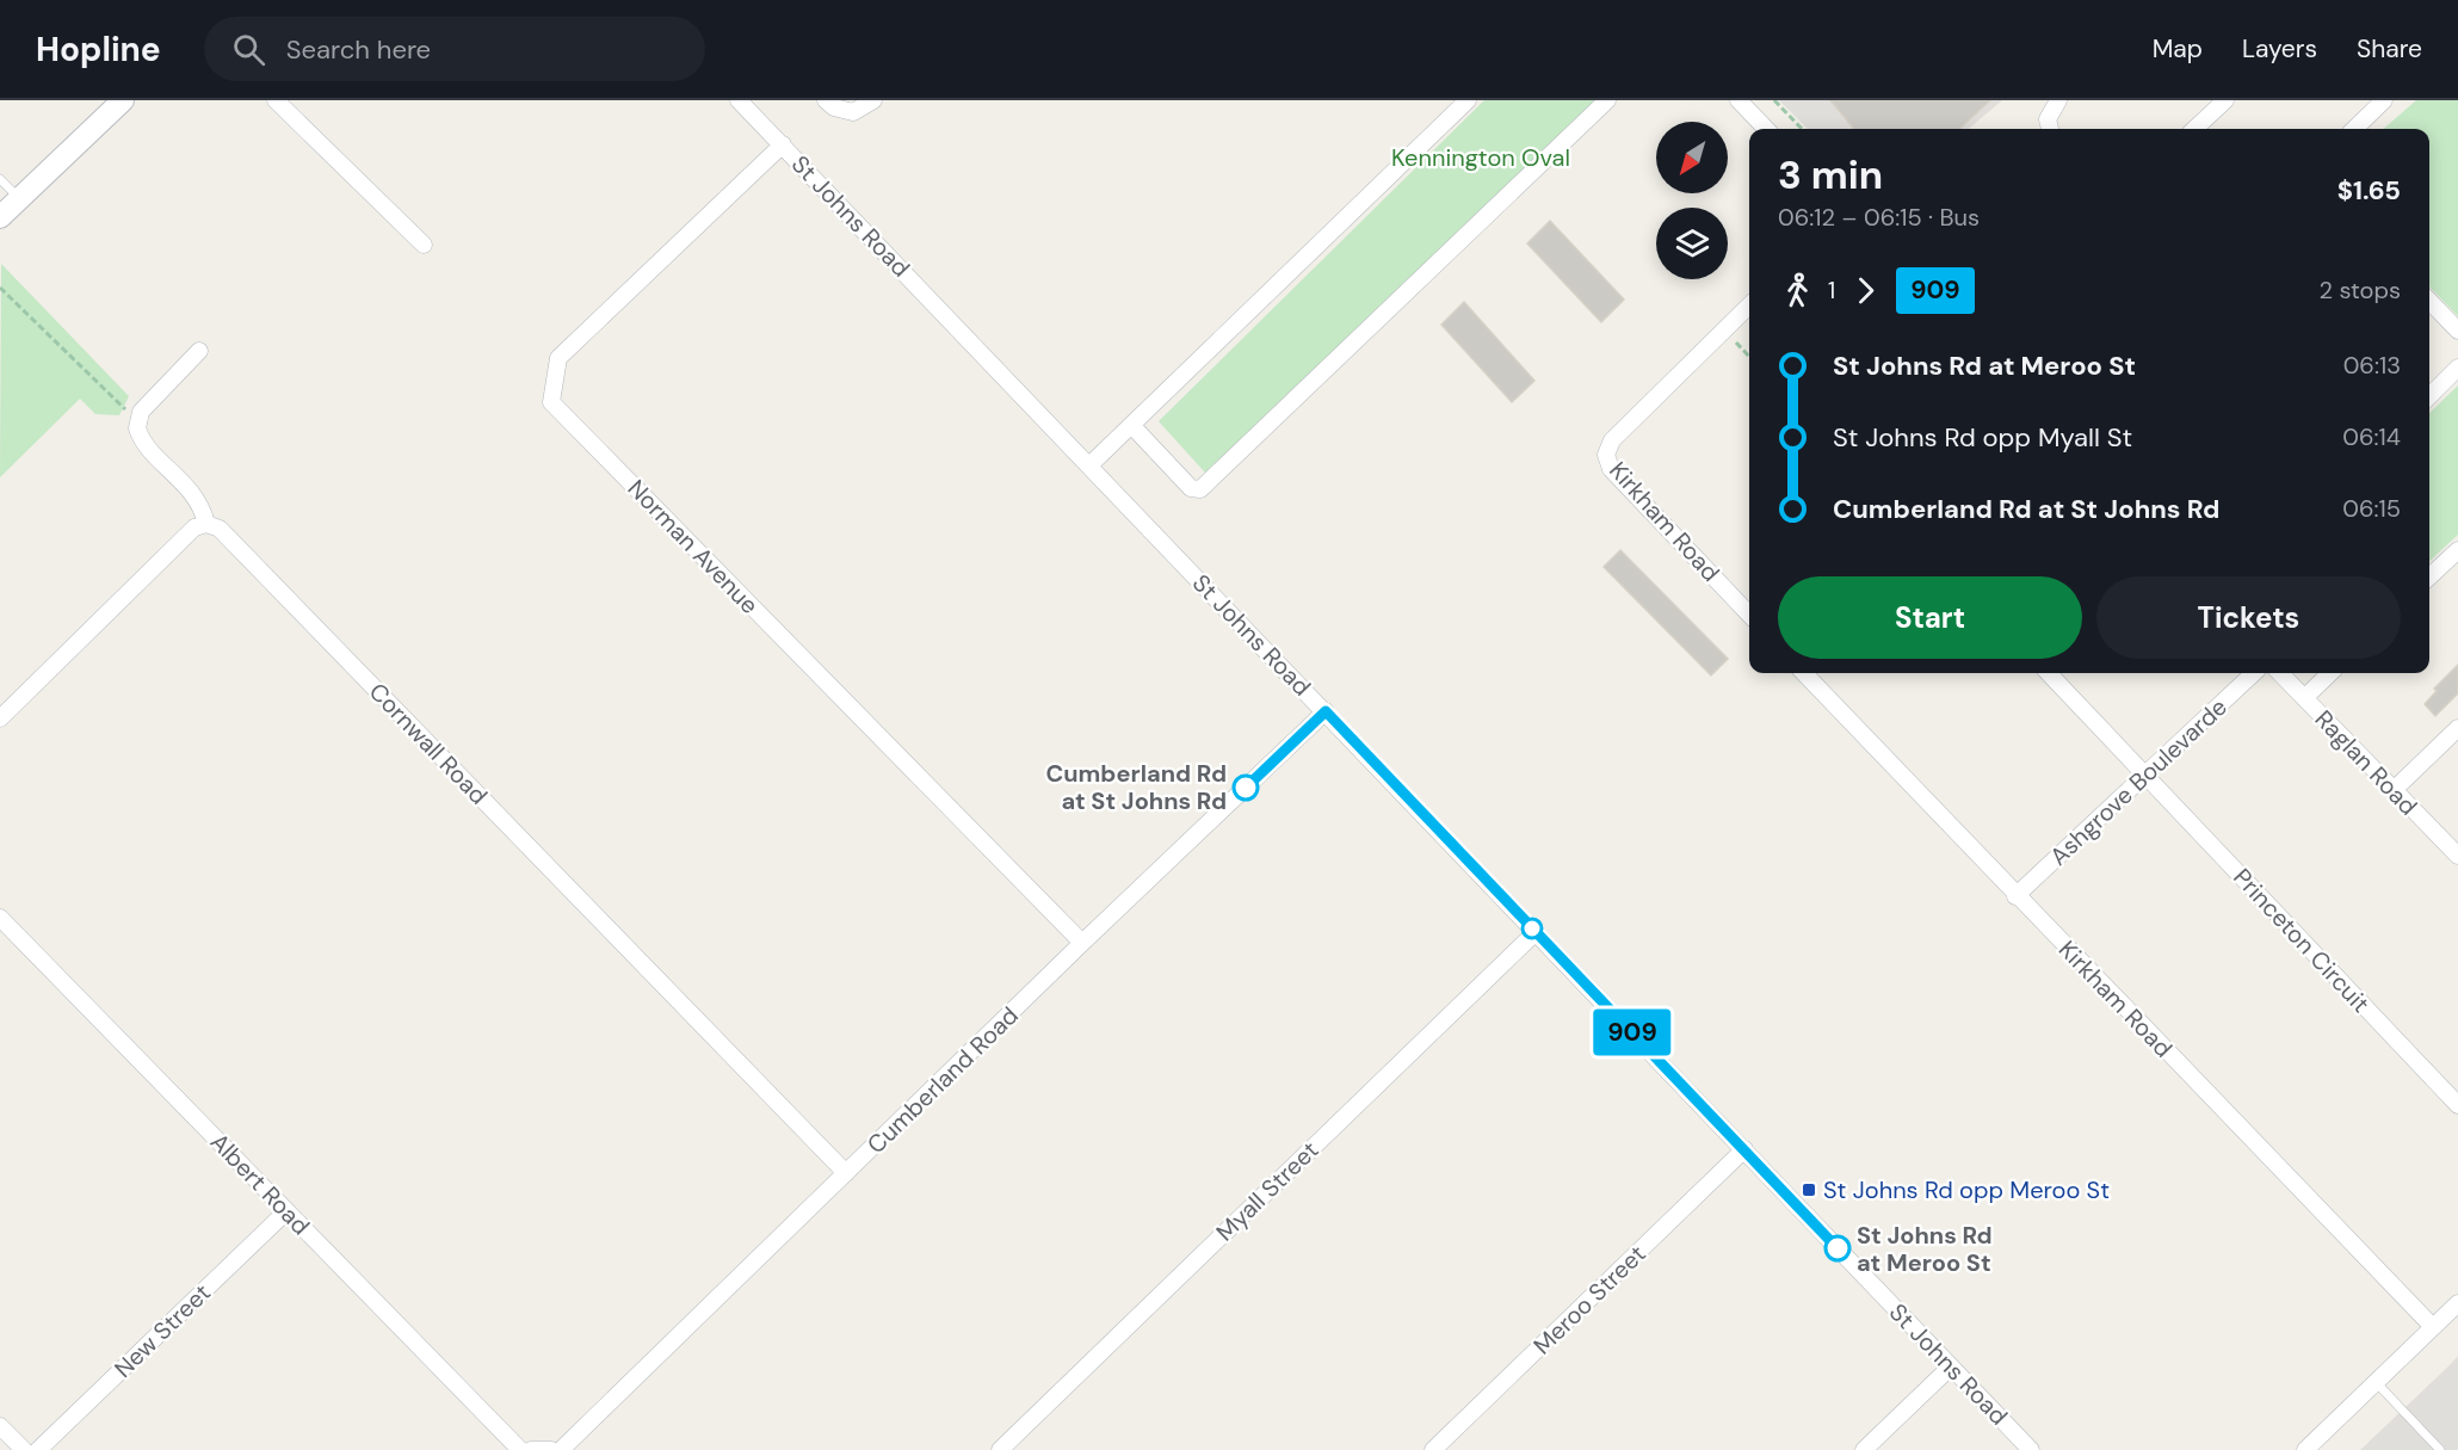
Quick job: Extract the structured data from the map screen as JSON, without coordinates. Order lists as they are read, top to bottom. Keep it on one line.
{"streets":{"street":["St Johns Road","Kirkham Road","Norman Avenue","Cornwall Road","Raglan Road","Ashgrove Boulevarde","Princeton Circuit","Cumberland Road","Albert Road","Myall Street","Meroo Street","New Street"]},"crossings":[["St Johns Road","Norman Avenue"],["St Johns Road","Cumberland Road"],["St Johns Road","Myall Street"],["St Johns Road","Meroo Street"],["Kirkham Road","Ashgrove Boulevarde"],["Norman Avenue","Cumberland Road"],["Cornwall Road","Cumberland Road"],["Ashgrove Boulevarde","Princeton Circuit"],["Albert Road","New Street"]],"parks":["Kennington Oval"],"places":{"other":["Cumberland Rd at St Johns Rd","St Johns Rd at Meroo St"],"transit":["St Johns Rd opp Meroo St"]},"lines":["bus line 909"],"north":"bottom left","page":{"header":"Hopline","search":"Search here","nav":["Map","Layers","Share"],"on_map":"909","heading":["3 min","06:12 – 06:15 · Bus","$1.65"],"legs":["1","909","2 stops"],"list":[{"name":"St Johns Rd at Meroo St","value":"06:13"},{"name":"St Johns Rd opp Myall St","value":"06:14"},{"name":"Cumberland Rd at St Johns Rd","value":"06:15"}],"buttons":["Start","Tickets"]}}
